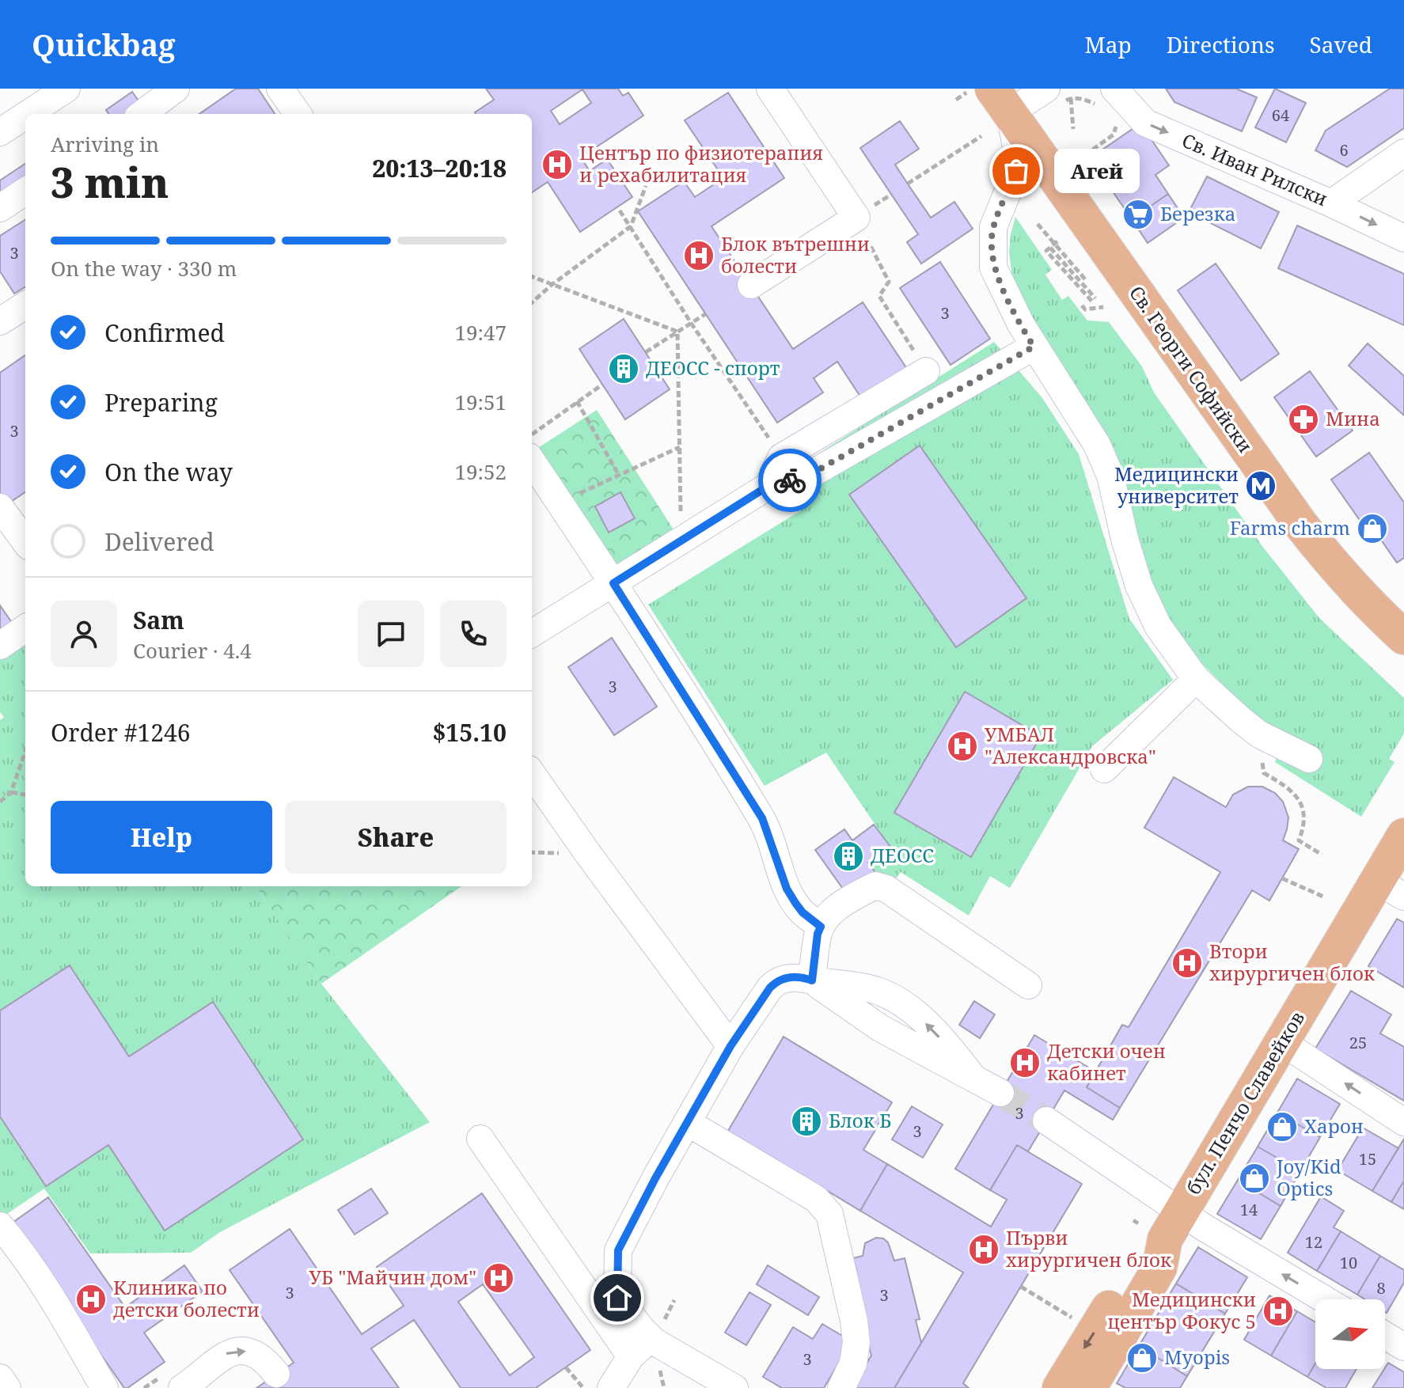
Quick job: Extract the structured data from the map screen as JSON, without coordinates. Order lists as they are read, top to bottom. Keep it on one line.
{"streets":{"main road":["Св. Георги Софийски","бул. Пенчо Славейков"],"street":["Св. Иван Рилски"]},"one_way":["Св. Иван Рилски"],"places":{"hospital":["Център по физиотерапия и рехабилитация","Блок вътрешни болести","УМБАЛ \"Александровска\"","Втори хирургичен блок","Детски очен кабинет","Първи хирургичен блок","УБ \"Майчин дом\"","Клиника по детски болести","Медицински център Фокус 5"],"other":["Агей"],"supermarket":["Березка"],"building":["ДЕОСС - спорт","ДЕОСС","Блок Б"],"pharmacy":["Мина"],"metro station":["Медицински университет"],"shop":["Farms charm","Харон","Joy/Kid Optics","Myopis"]},"house_numbers":["64","6","3","3","3","3","25","3","3","15","14","12","10","8","3","3","3"],"north":"right","page":{"header":"Quickbag","nav":["Map","Directions","Saved"],"heading":["3 min","Arriving in","20:13–20:18"],"panel":["Sam","Courier · 4.4","Order #1246","$15.10"],"bubble":"Агей","bar":"On the way · 330 m","list":[["Confirmed","19:47"],["Preparing","19:51"],["On the way","19:52"],"Delivered"],"buttons":["Help","Share"]}}
